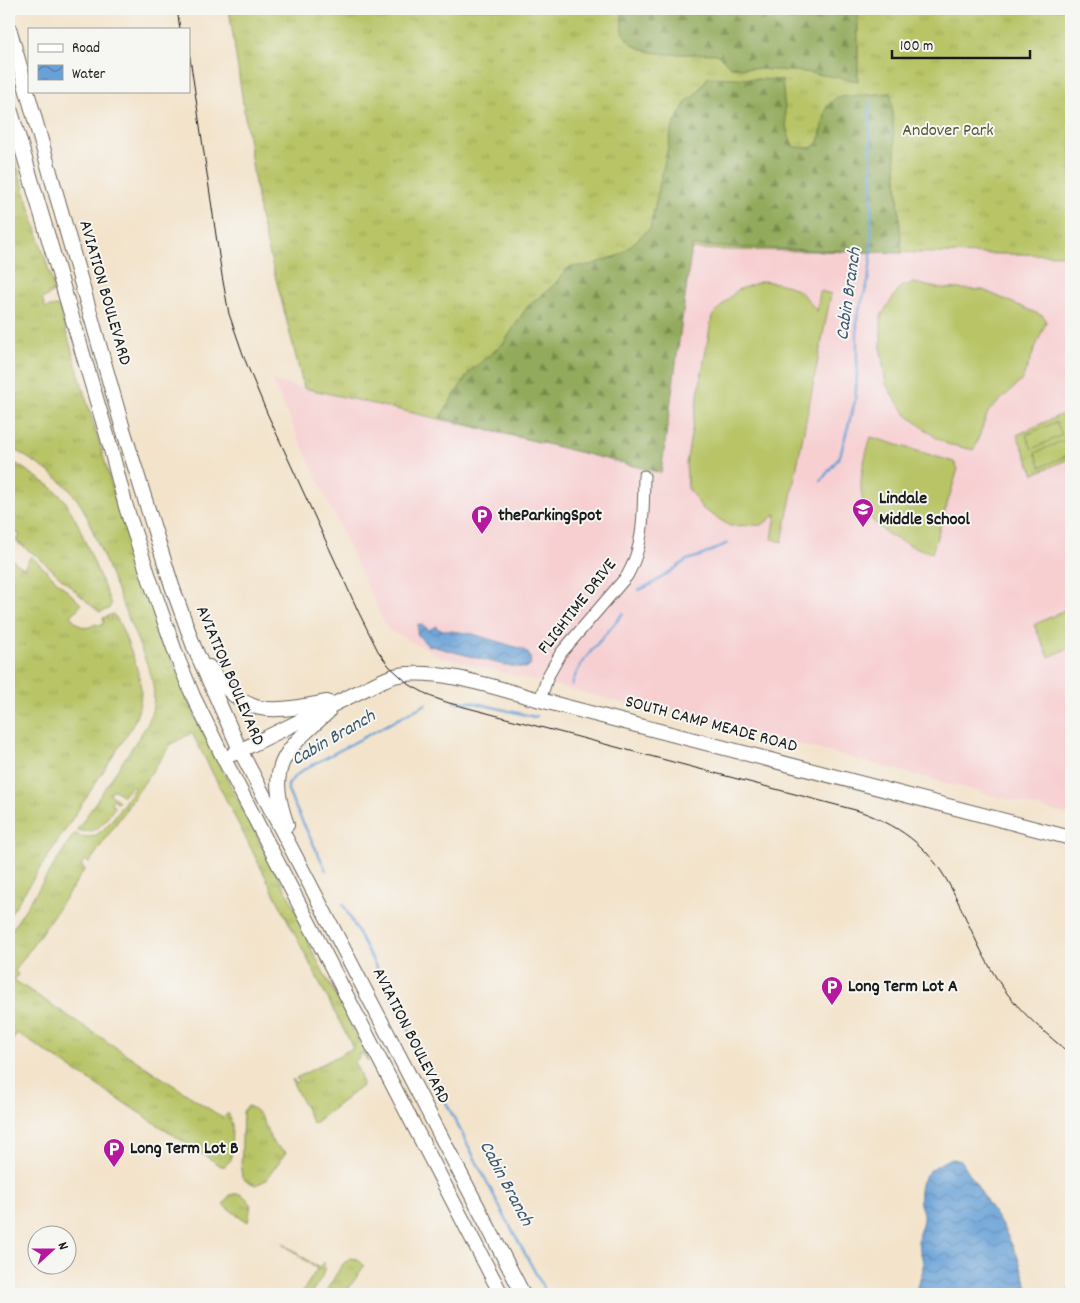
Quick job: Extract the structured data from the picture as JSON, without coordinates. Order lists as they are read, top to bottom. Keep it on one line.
{"streets":{"main road":["AVIATION BOULEVARD","SOUTH CAMP MEADE ROAD"],"street":["FLIGHTIME DRIVE"]},"crossings":[["FLIGHTIME DRIVE","SOUTH CAMP MEADE ROAD"]],"water":["Cabin Branch"],"parks":["Andover Park"],"places":{"school or university":["Lindale Middle School"],"parking":["theParkingSpot","Long Term Lot A","Long Term Lot B"]},"legend":["Road","Water"],"scale_bar":"100 m","north":"right"}
